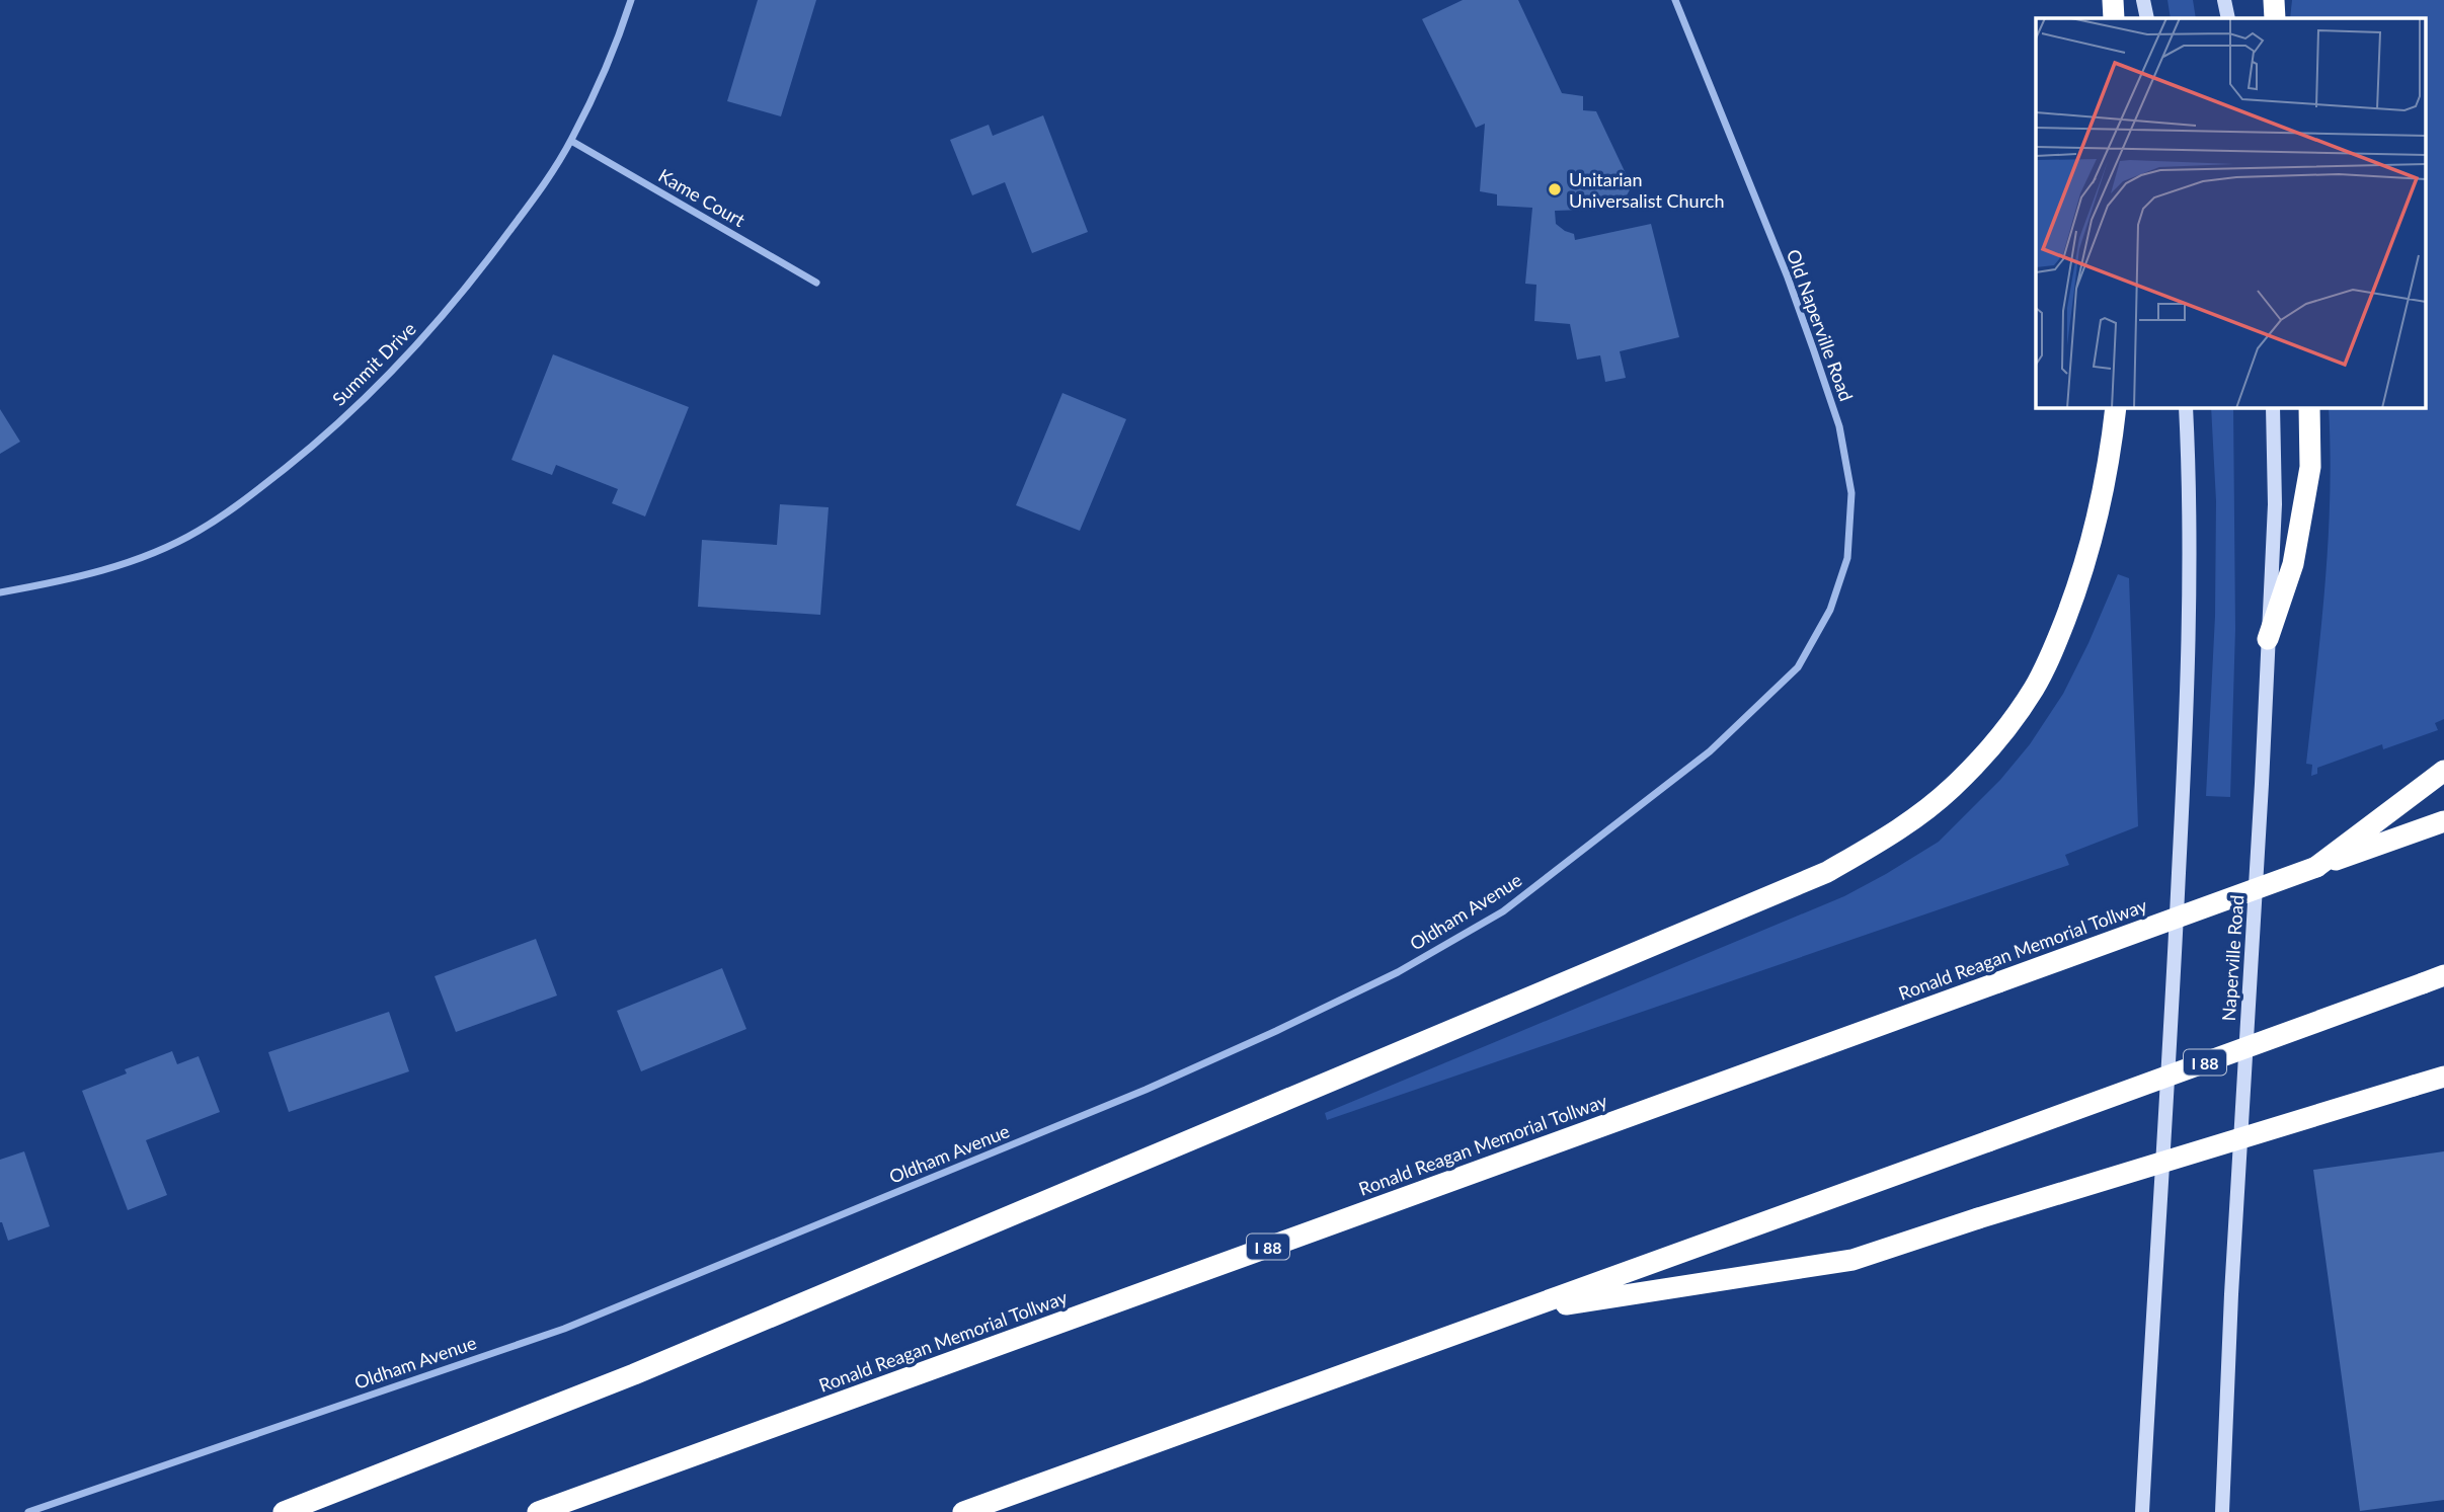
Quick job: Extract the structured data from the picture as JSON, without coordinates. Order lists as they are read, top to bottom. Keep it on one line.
{"streets":{"highway":["Ronald Reagan Memorial Tollway","I 88"],"main road":["Naperville Road"],"street":["Kame Court","Old Naperville Road","Summit Drive","Oldham Avenue"]},"crossings":[["Kame Court","Summit Drive"],["Old Naperville Road","Oldham Avenue"]],"places":["Unitarian Universalist Church"]}
